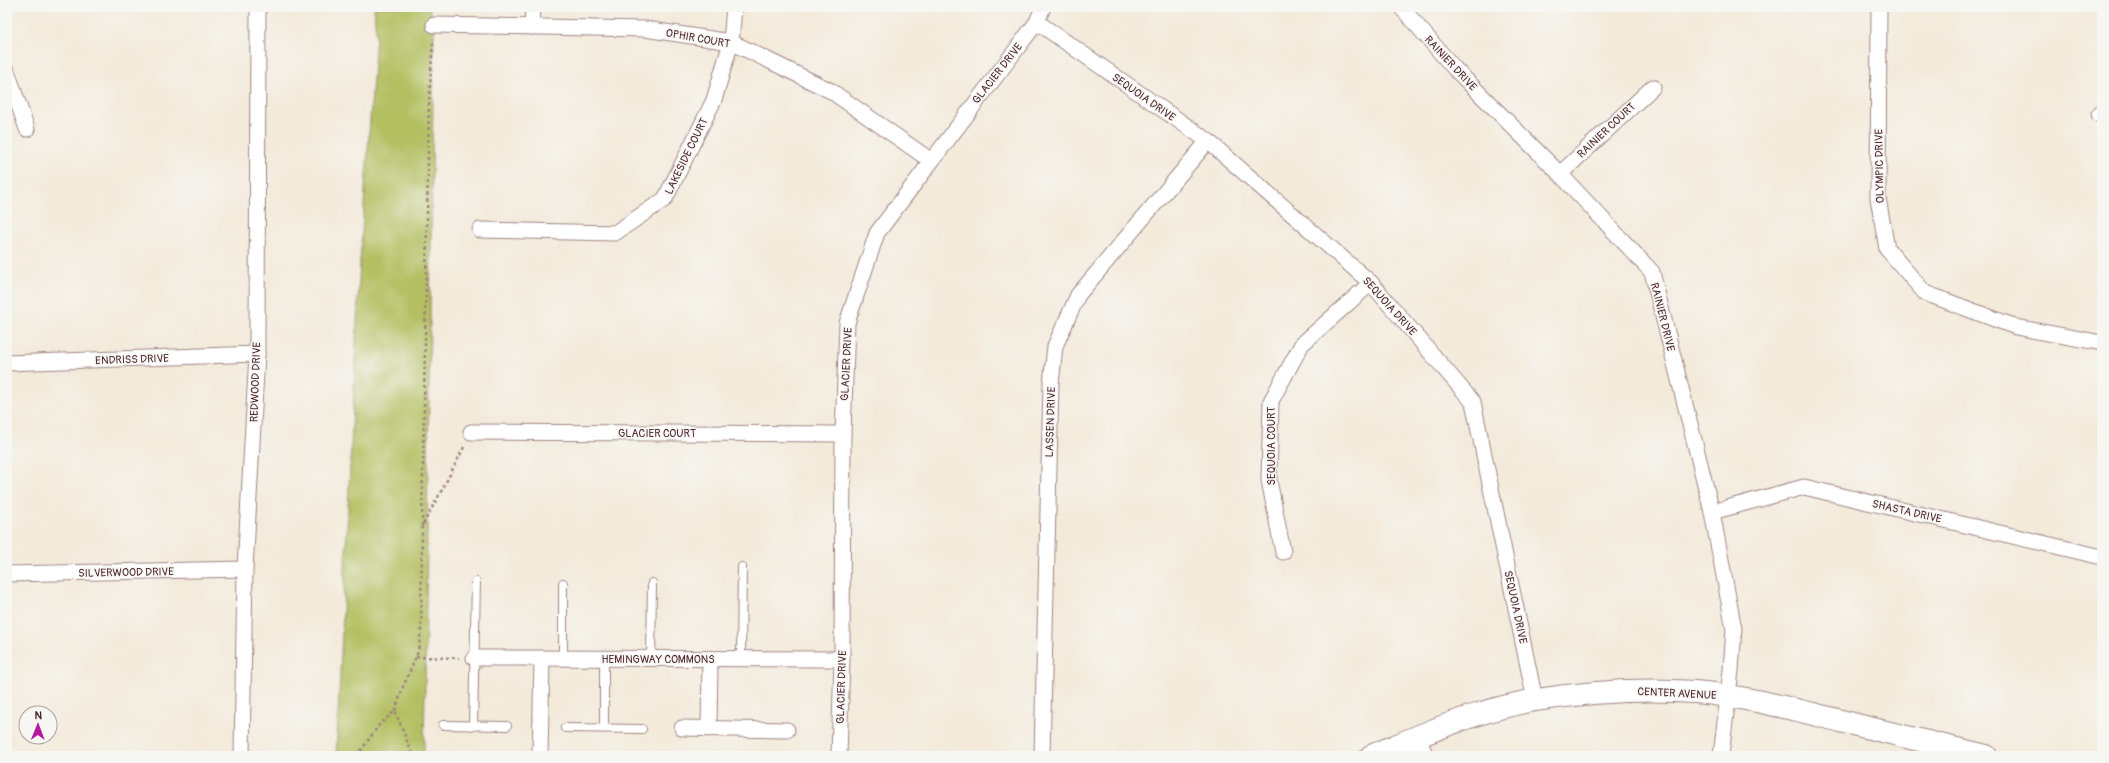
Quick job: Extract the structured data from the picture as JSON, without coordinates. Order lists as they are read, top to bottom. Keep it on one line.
{"streets":{"street":["OPHIR COURT","RAINIER DRIVE","GLACIER DRIVE","SEQUOIA DRIVE","RAINIER COURT","LAKESIDE COURT","OLYMPIC DRIVE","ENDRISS DRIVE","REDWOOD DRIVE","LASSEN DRIVE","GLACIER COURT","SEQUOIA COURT","SHASTA DRIVE","SILVERWOOD DRIVE","HEMINGWAY COMMONS","CENTER AVENUE"]},"crossings":[["OPHIR COURT","GLACIER DRIVE"],["OPHIR COURT","LAKESIDE COURT"],["RAINIER DRIVE","RAINIER COURT"],["RAINIER DRIVE","SHASTA DRIVE"],["RAINIER DRIVE","CENTER AVENUE"],["GLACIER DRIVE","SEQUOIA DRIVE"],["GLACIER DRIVE","GLACIER COURT"],["GLACIER DRIVE","HEMINGWAY COMMONS"],["SEQUOIA DRIVE","LASSEN DRIVE"],["SEQUOIA DRIVE","SEQUOIA COURT"],["SEQUOIA DRIVE","CENTER AVENUE"],["ENDRISS DRIVE","REDWOOD DRIVE"],["REDWOOD DRIVE","SILVERWOOD DRIVE"]],"north":"top"}
